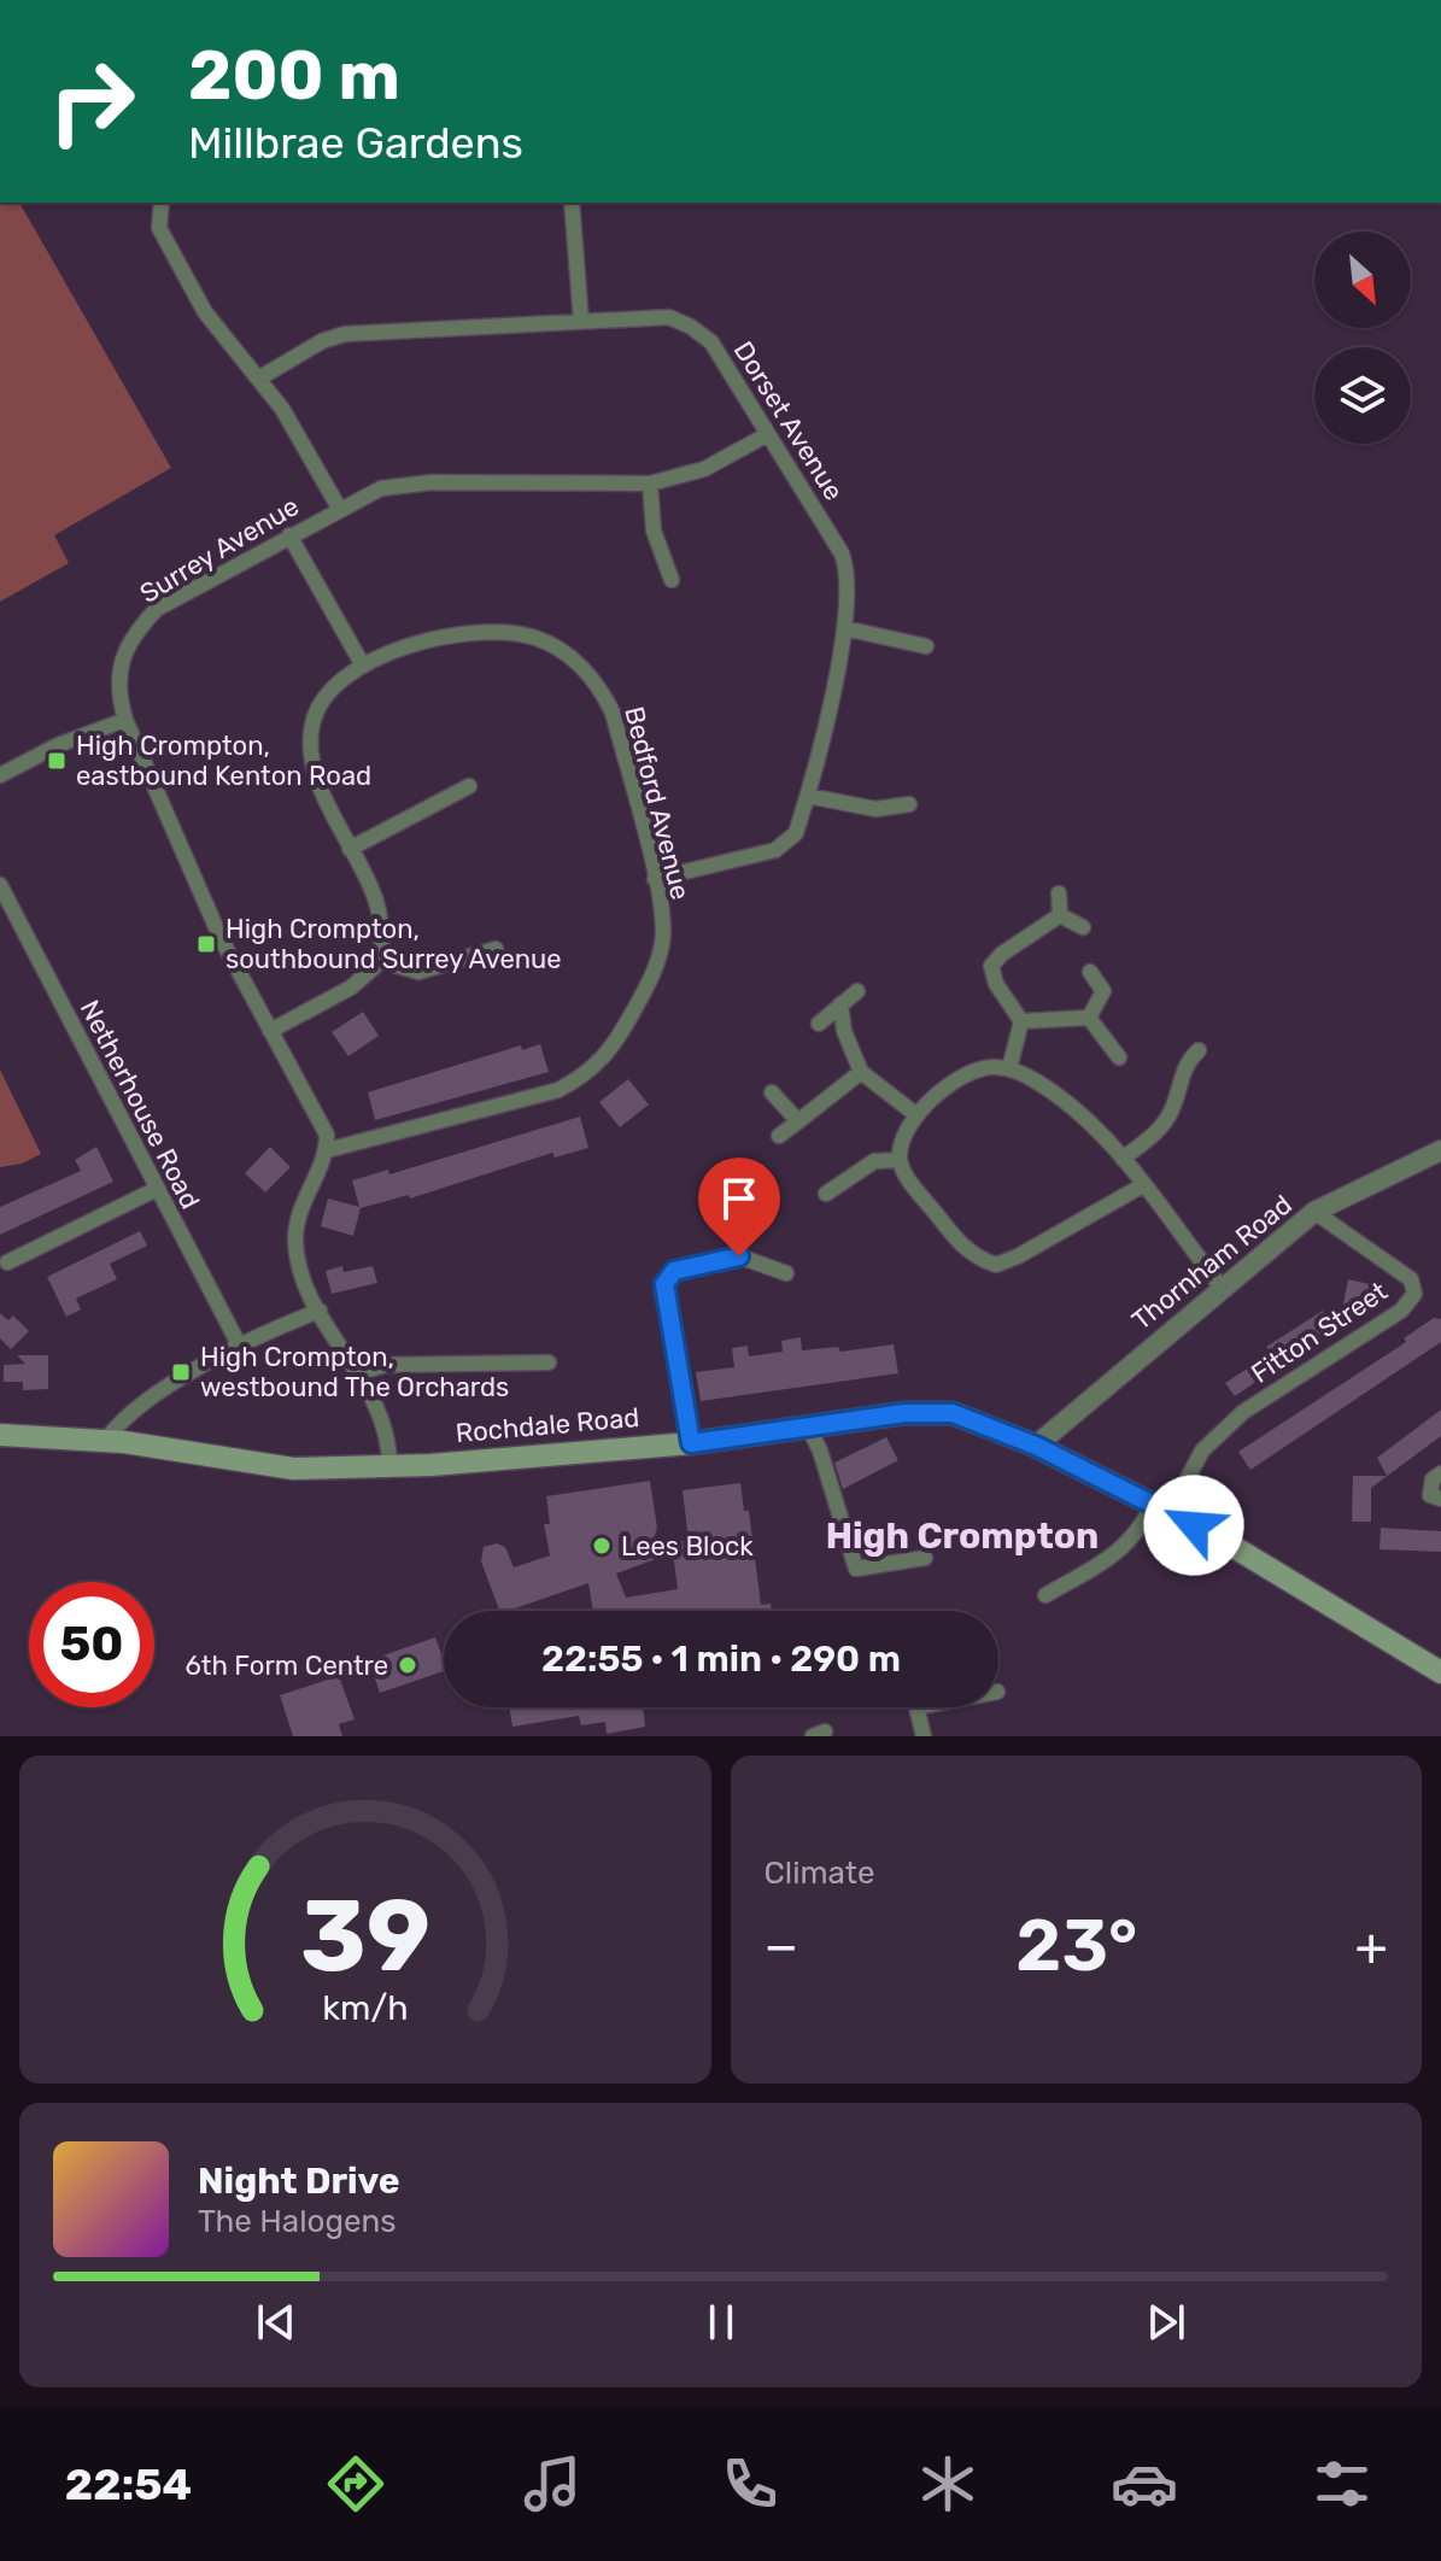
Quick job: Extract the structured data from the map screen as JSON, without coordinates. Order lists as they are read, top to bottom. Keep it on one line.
{"streets":{"main road":["Rochdale Road"],"street":["Dorset Avenue","Surrey Avenue","Bedford Avenue","Netherhouse Road","Thornham Road","Fitton Street"]},"crossings":[["Dorset Avenue","Surrey Avenue"],["Dorset Avenue","Bedford Avenue"],["Surrey Avenue","Bedford Avenue"],["Thornham Road","Fitton Street"],["Thornham Road","Rochdale Road"],["Fitton Street","Rochdale Road"]],"districts":["High Crompton"],"places":{"transit":["High Crompton, eastbound Kenton Road","High Crompton, southbound Surrey Avenue","High Crompton, westbound The Orchards"],"other":["Lees Block","6th Form Centre"]},"north":"bottom right","page":{"turn":["200 m","Millbrae Gardens"],"limit":"50","trip":"22:55 · 1 min · 290 m","tile":"Climate","heat":["−","23°","+"],"song":["Night Drive","The Halogens"],"tabs":"22:54","gauge":["39","km/h"]}}
